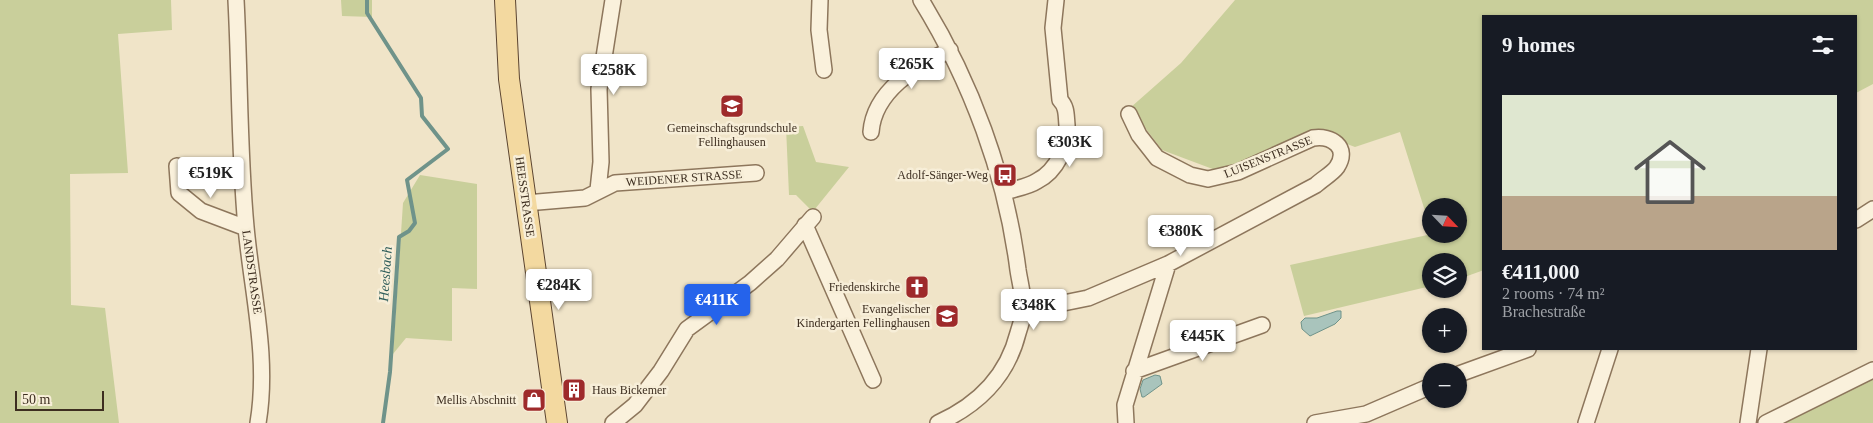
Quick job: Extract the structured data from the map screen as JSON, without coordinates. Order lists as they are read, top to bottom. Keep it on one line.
{"streets":{"main road":["HEESSTRASSE"],"street":["LUISENSTRASSE","WEIDENER STRASSE","LANDSTRASSE"]},"crossings":[["WEIDENER STRASSE","HEESSTRASSE"]],"water":["Heesbach"],"places":{"school or university":["Gemeinschaftsgrundschule Fellinghausen","Evangelischer Kindergarten Fellinghausen"],"bus stop":["Adolf-Sänger-Weg"],"church":["Friedenskirche"],"building":["Haus Bickemer"],"shop":["Mellis Abschnitt"]},"scale_bar":"50 m","north":"bottom right","page":{"heading":"9 homes","price":["€265K","€258K","€303K","€519K","€380K","€284K","€411K","€348K","€445K"],"list":[{"name":"€411,000","note":"2 rooms · 74 m² · Brachestraße"}],"map_buttons":["+","−"],"scale":"50 m"}}
